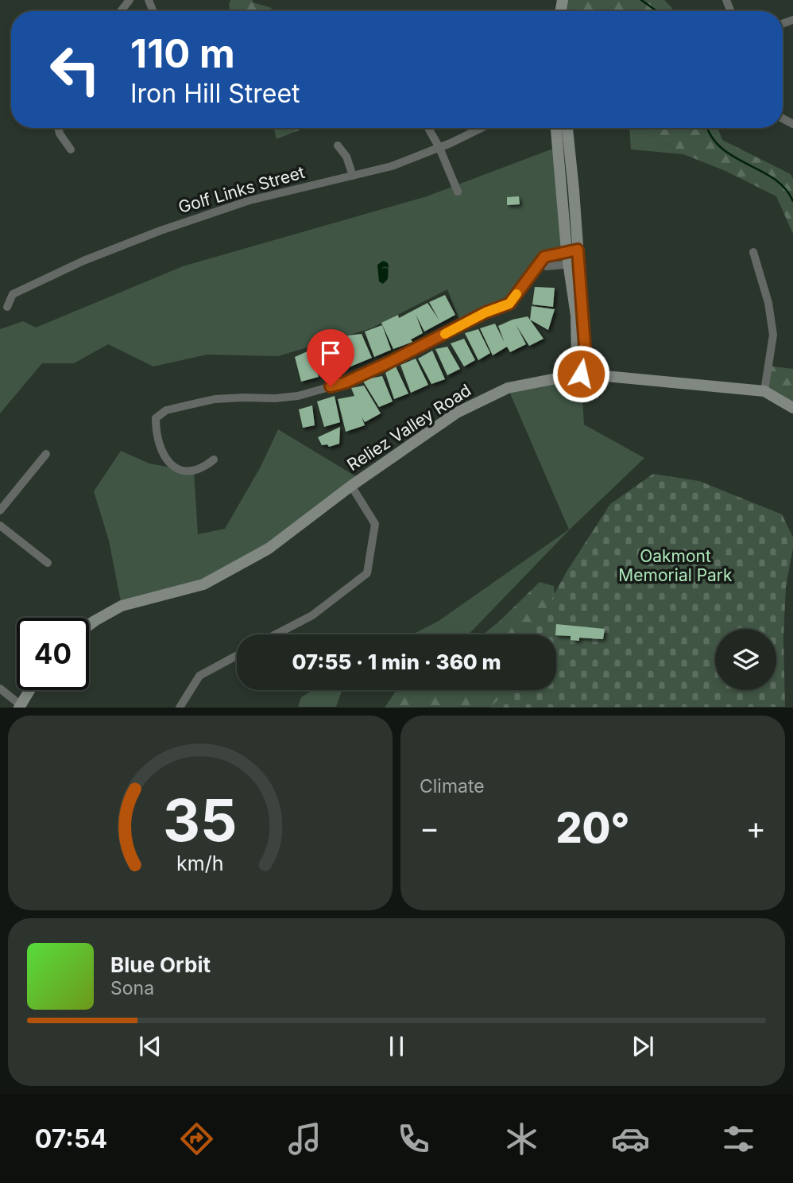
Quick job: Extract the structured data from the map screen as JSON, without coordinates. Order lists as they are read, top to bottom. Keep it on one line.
{"streets":{"main road":["Reliez Valley Road"],"street":["Golf Links Street"]},"parks":["Oakmont Memorial Park"],"page":{"turn":["110 m","Iron Hill Street"],"limit":"40","trip":"07:55 · 1 min · 360 m","tile":"Climate","heat":["−","20°","+"],"song":["Blue Orbit","Sona"],"tabs":"07:54","gauge":["35","km/h"]}}
